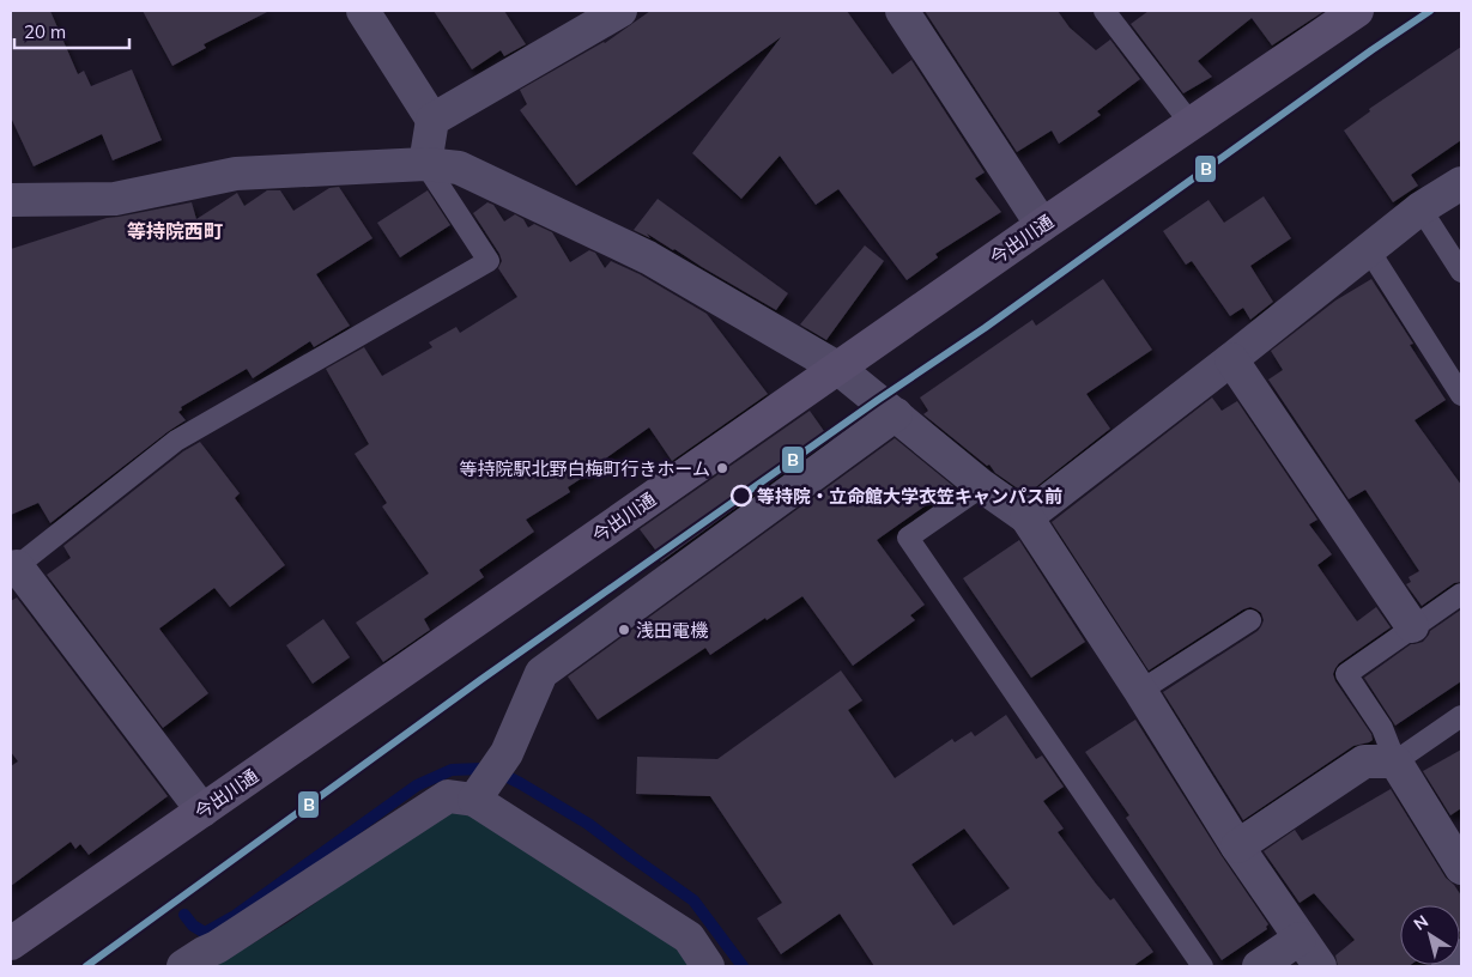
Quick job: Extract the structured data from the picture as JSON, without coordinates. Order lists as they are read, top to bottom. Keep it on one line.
{"streets":{"street":["今出川通"]},"districts":["等持院西町"],"places":["等持院駅北野白梅町行きホーム","等持院・立命館大学衣笠キャンパス前","浅田電機"],"lines":["transit line B"],"scale_bar":"20 m","north":"top left"}
